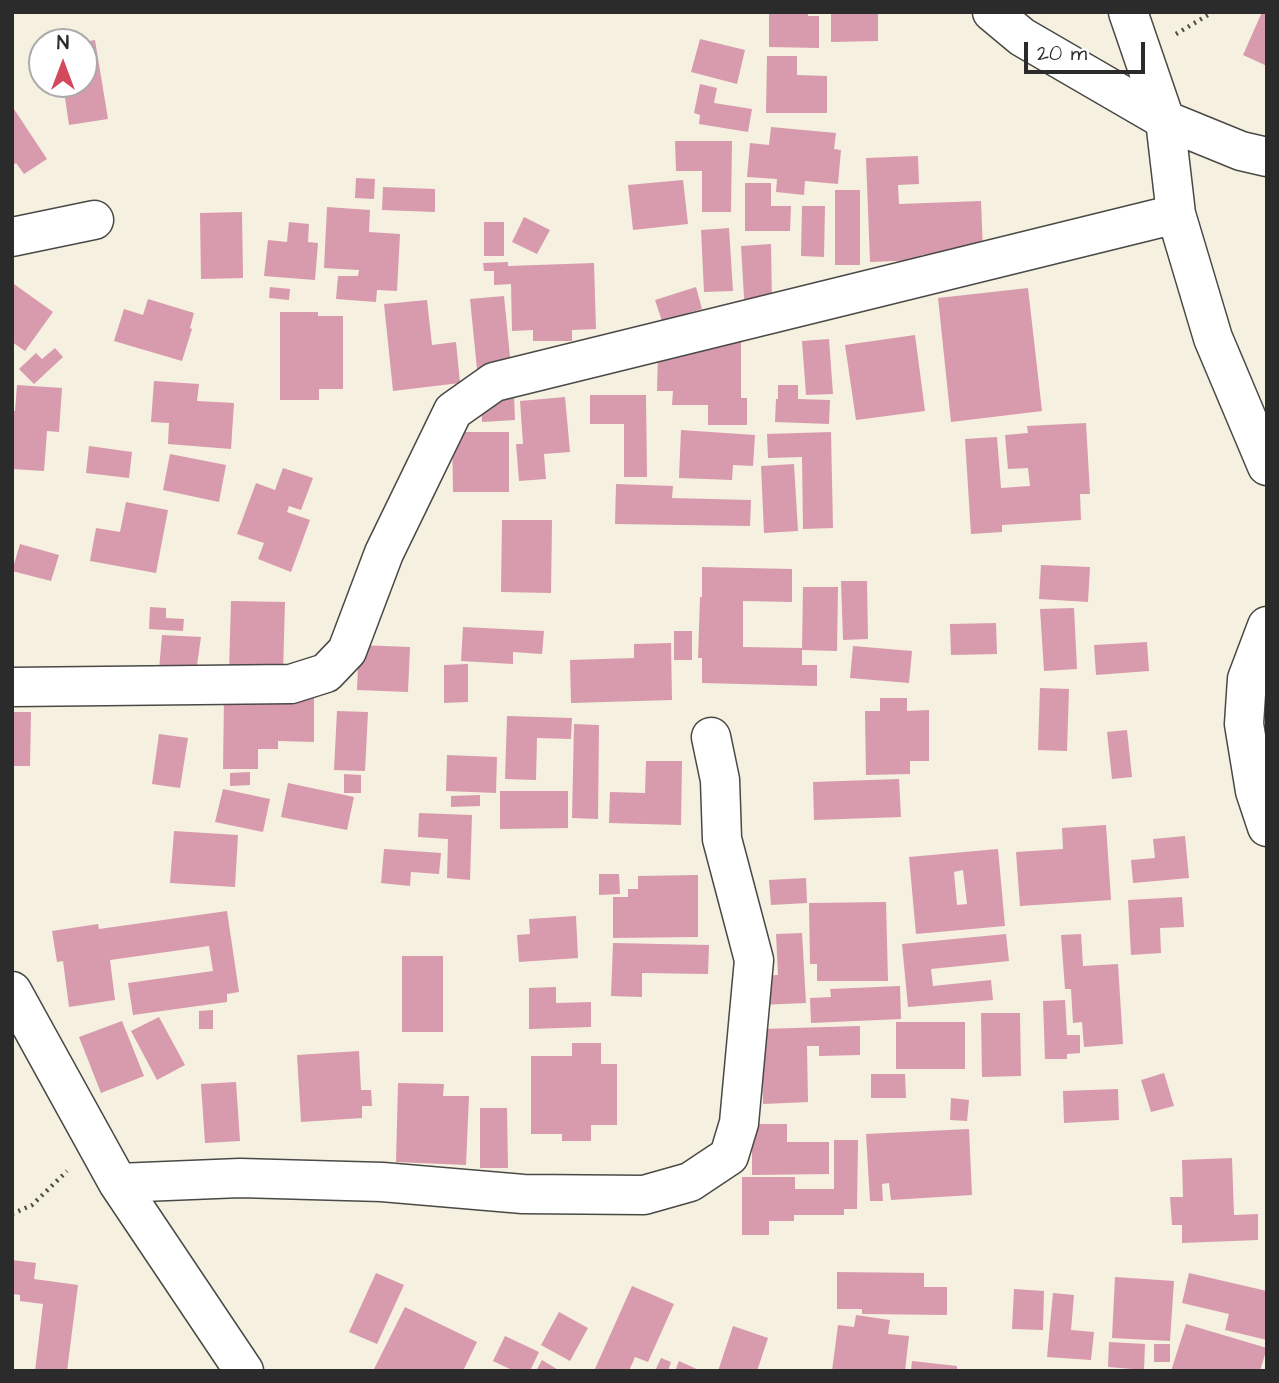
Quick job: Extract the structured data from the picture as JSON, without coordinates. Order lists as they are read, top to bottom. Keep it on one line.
{"scale_bar":"20 m","north":"top"}
